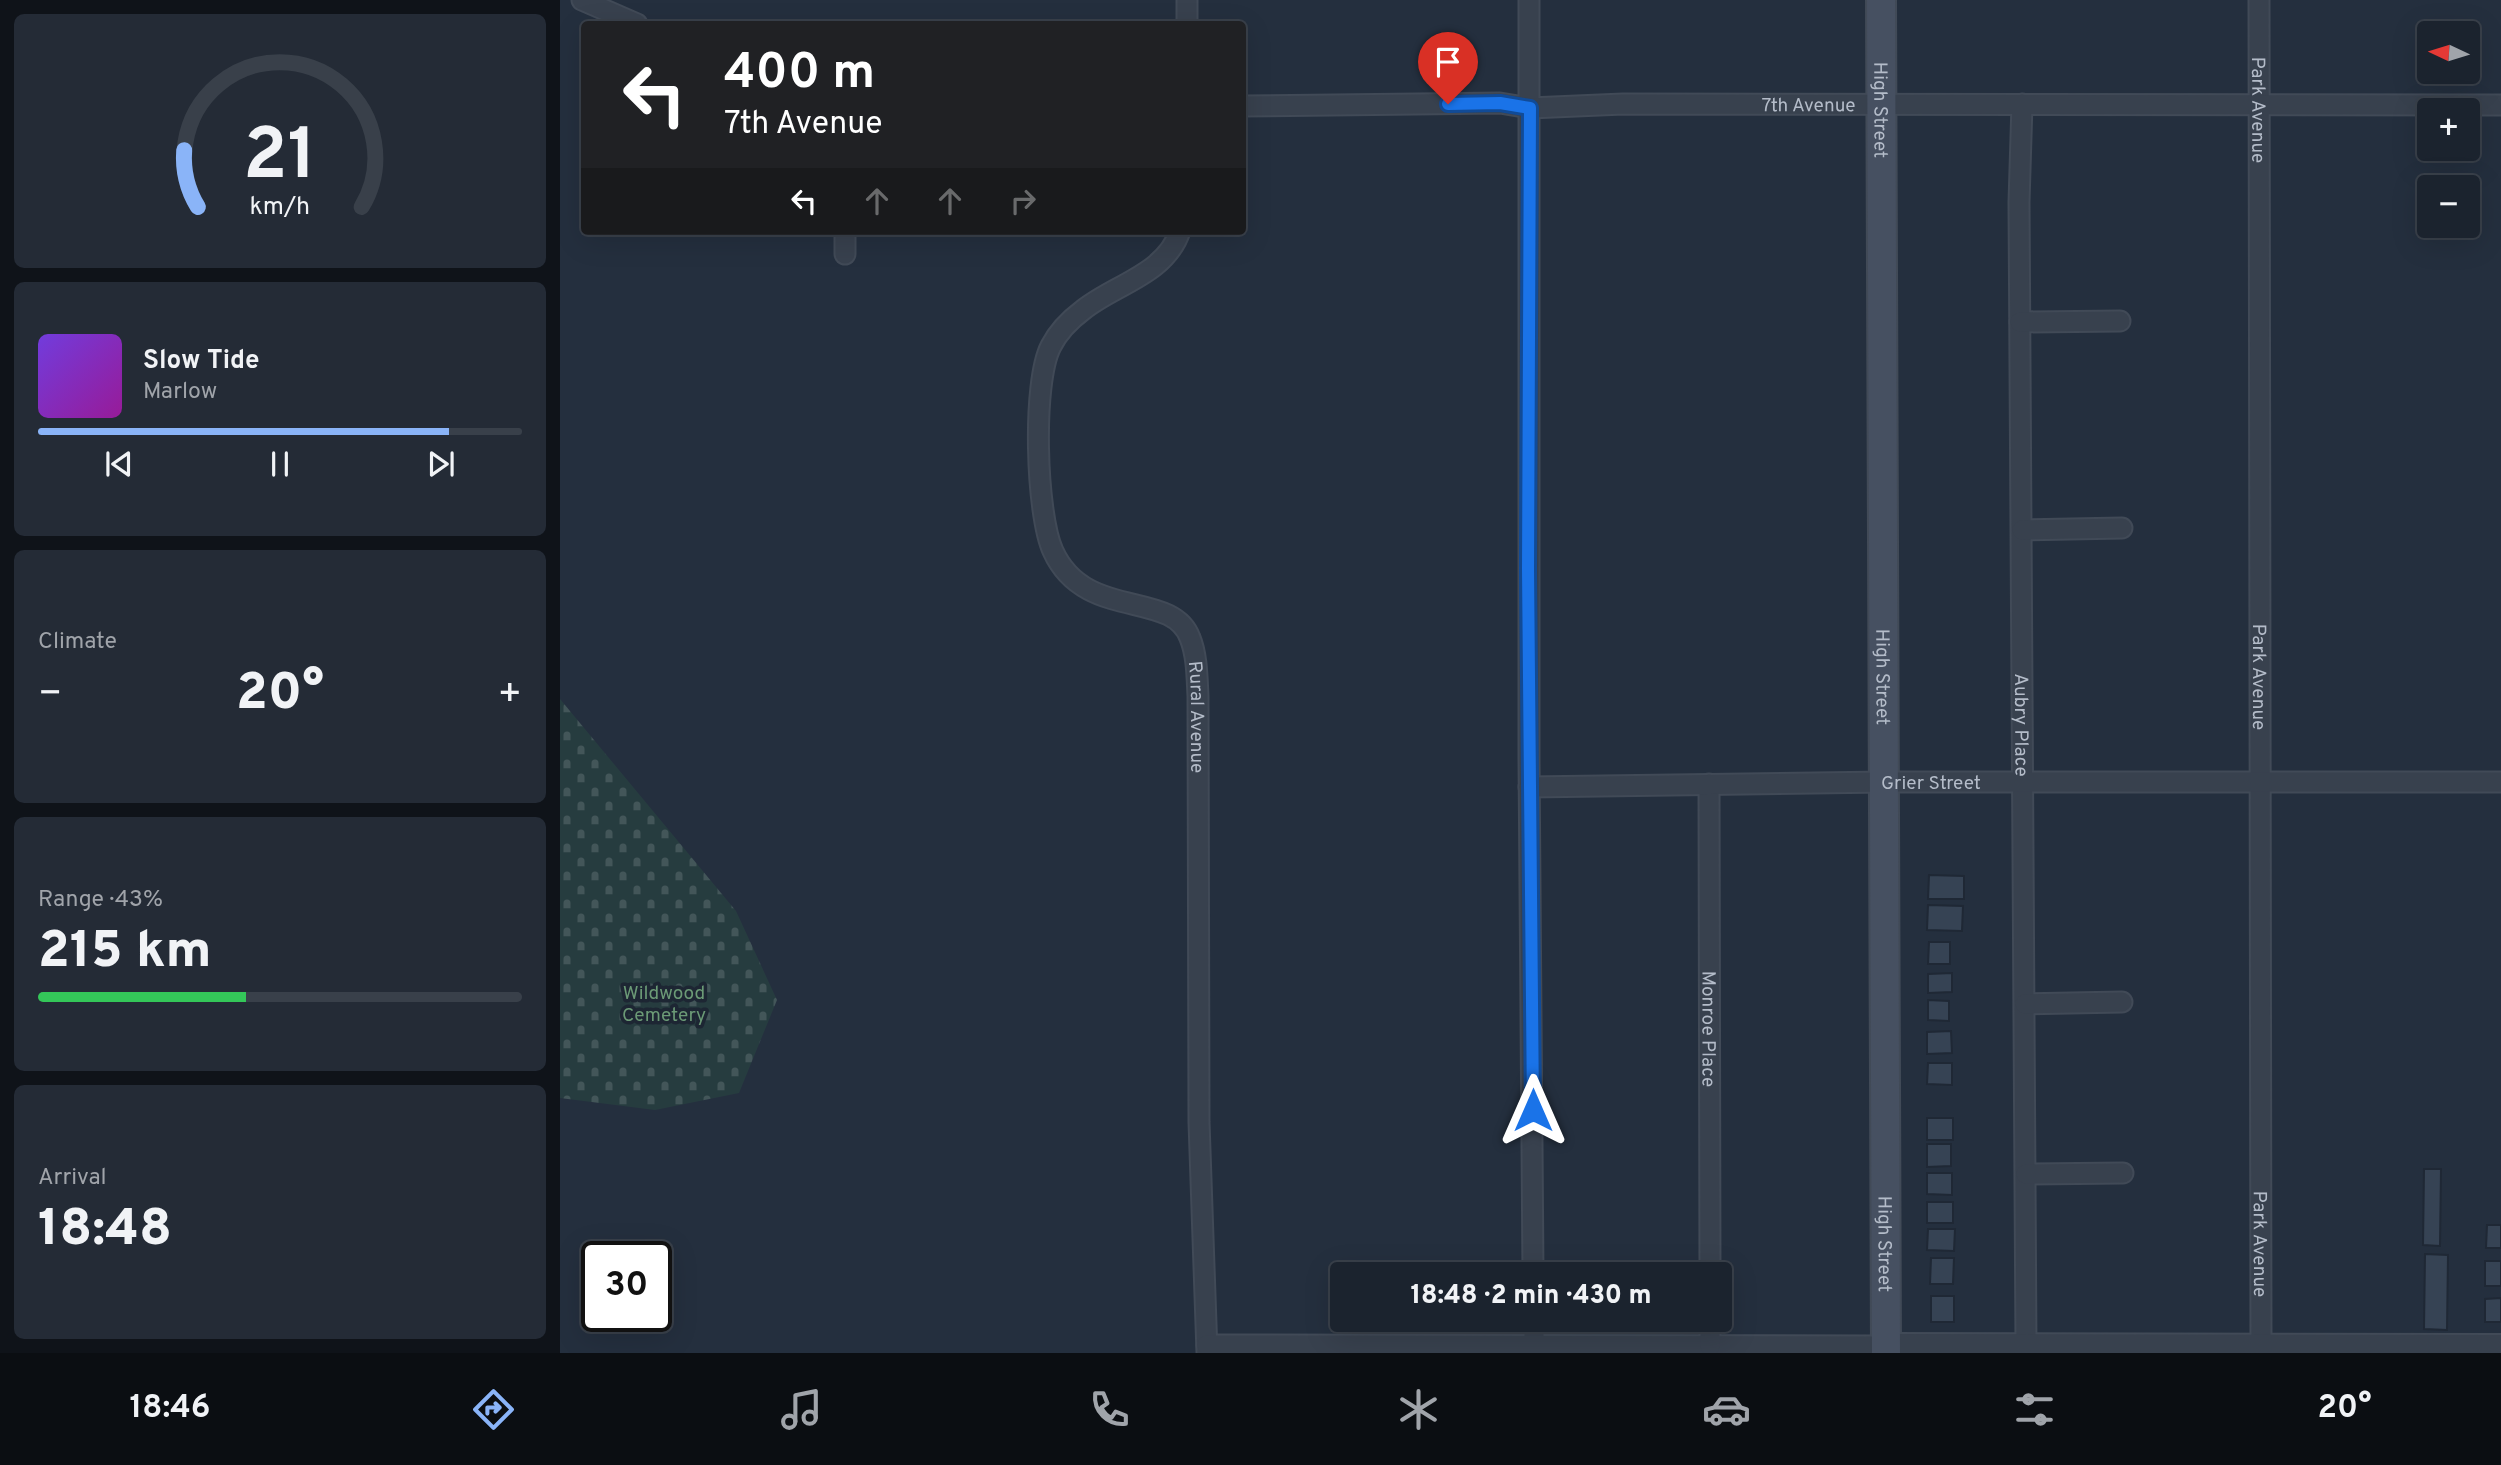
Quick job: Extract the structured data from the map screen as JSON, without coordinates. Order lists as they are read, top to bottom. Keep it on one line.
{"streets":{"main road":["High Street"],"street":["7th Avenue","Park Avenue","Rural Avenue","Aubry Place","Grier Street","Monroe Place"]},"crossings":[["7th Avenue","High Street"],["7th Avenue","Park Avenue"],["7th Avenue","Aubry Place"],["High Street","Grier Street"],["Park Avenue","Grier Street"],["Aubry Place","Grier Street"],["Grier Street","Monroe Place"]],"parks":["Wildwood Cemetery"],"north":"left","page":{"map_buttons":["+","−"],"turn":["400 m","7th Avenue"],"song":["Slow Tide","Marlow"],"tile":["Climate",["Range · 43%","215 km"],["Arrival","18:48"]],"heat":["−","20°","+"],"limit":"30","trip":"18:48 · 2 min · 430 m","tabs":["18:46","20°"],"gauge":["21","km/h"]}}
